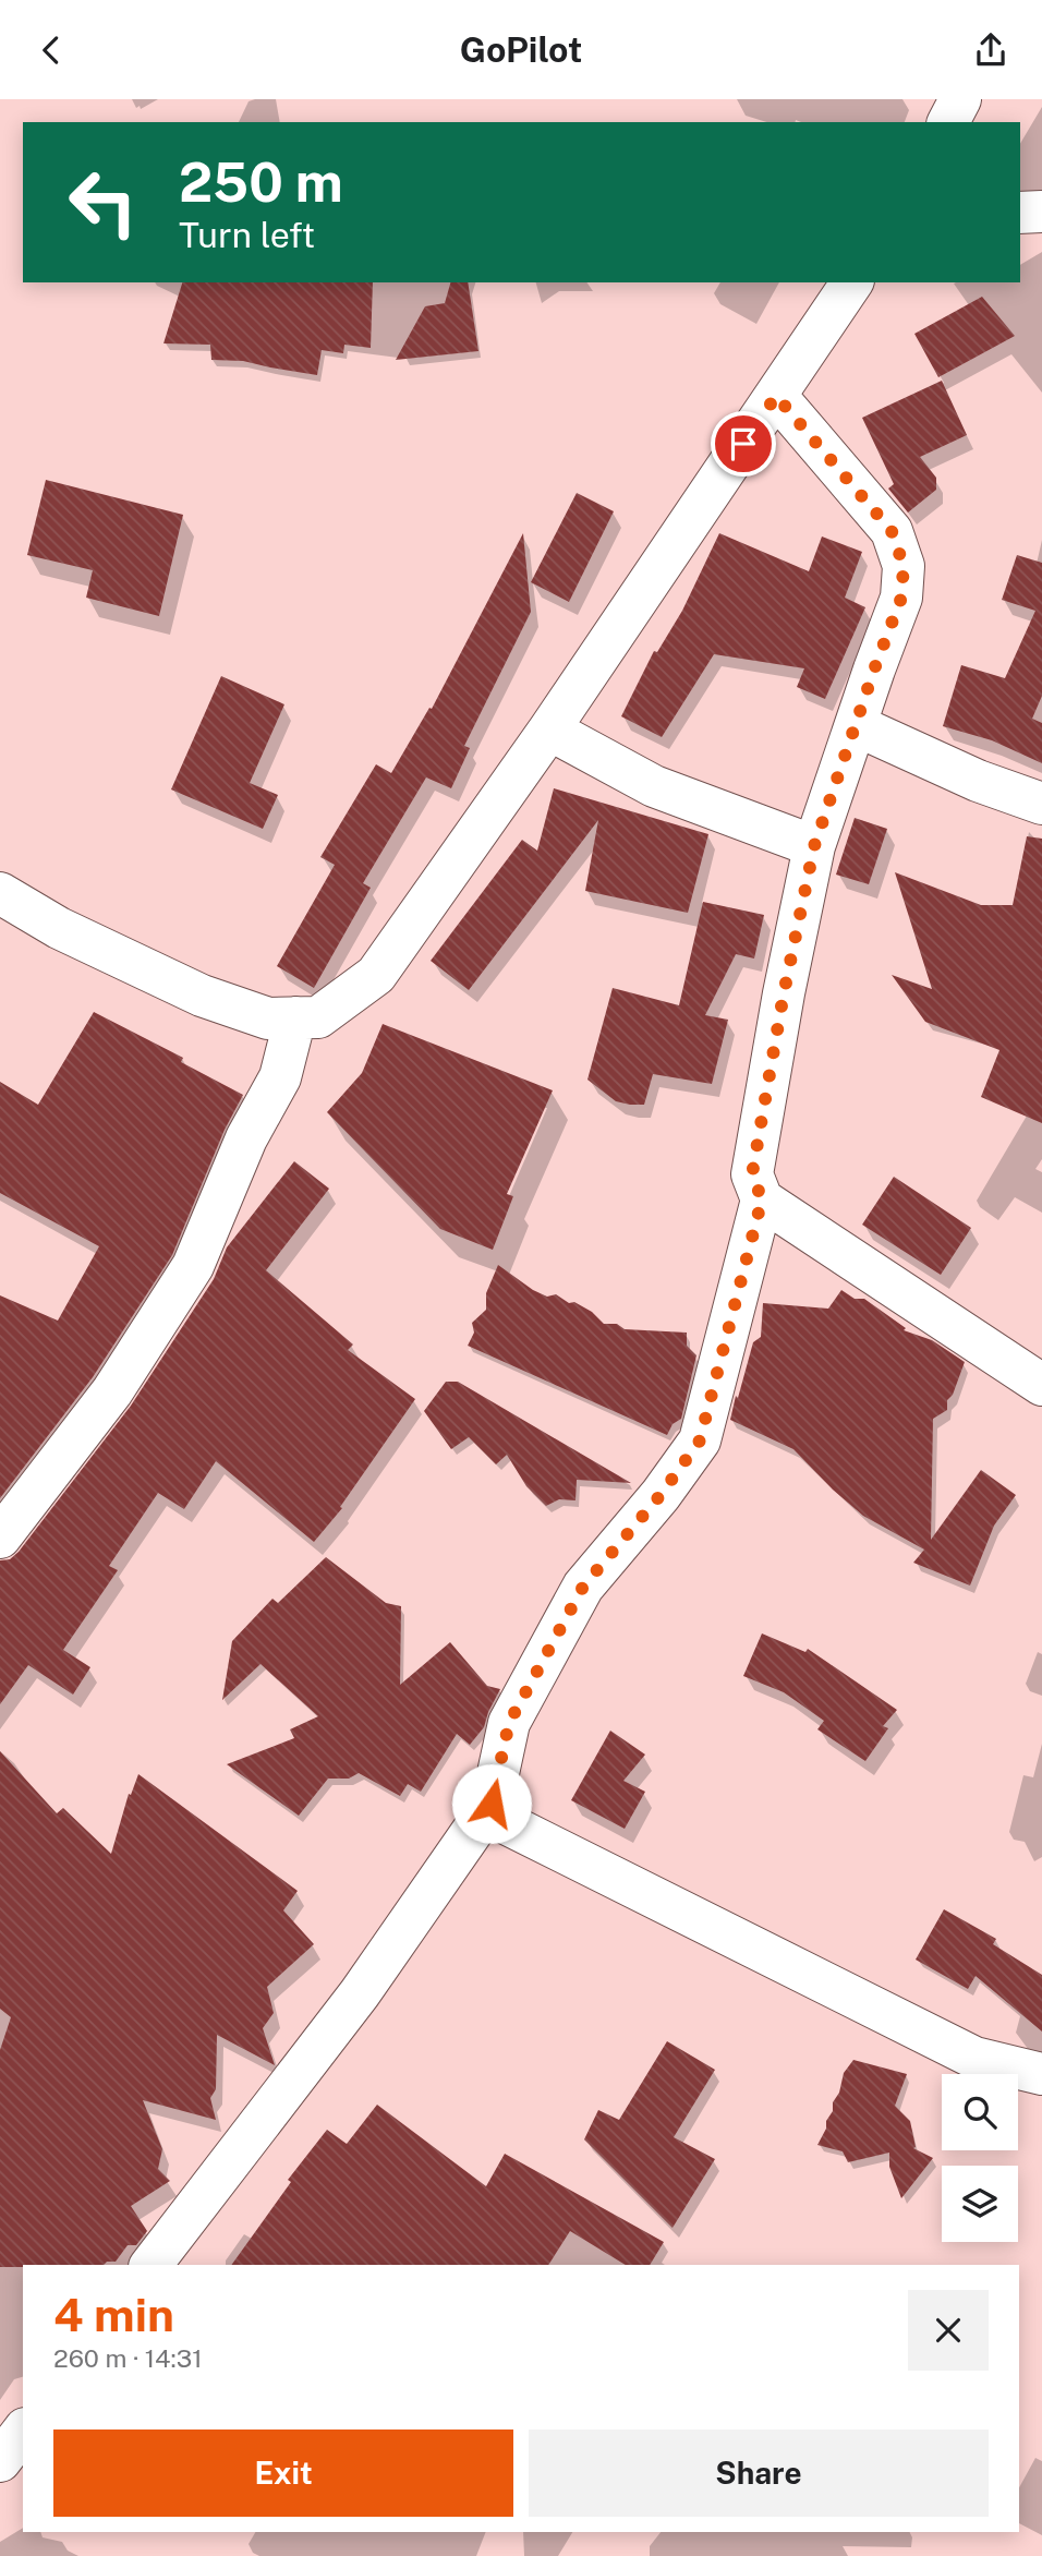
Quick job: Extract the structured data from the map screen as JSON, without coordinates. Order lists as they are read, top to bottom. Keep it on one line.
{"page":{"header":"GoPilot","turn":["250 m","Turn left"],"heading":["4 min","260 m · 14:31"],"buttons":["Exit","Share"]}}
